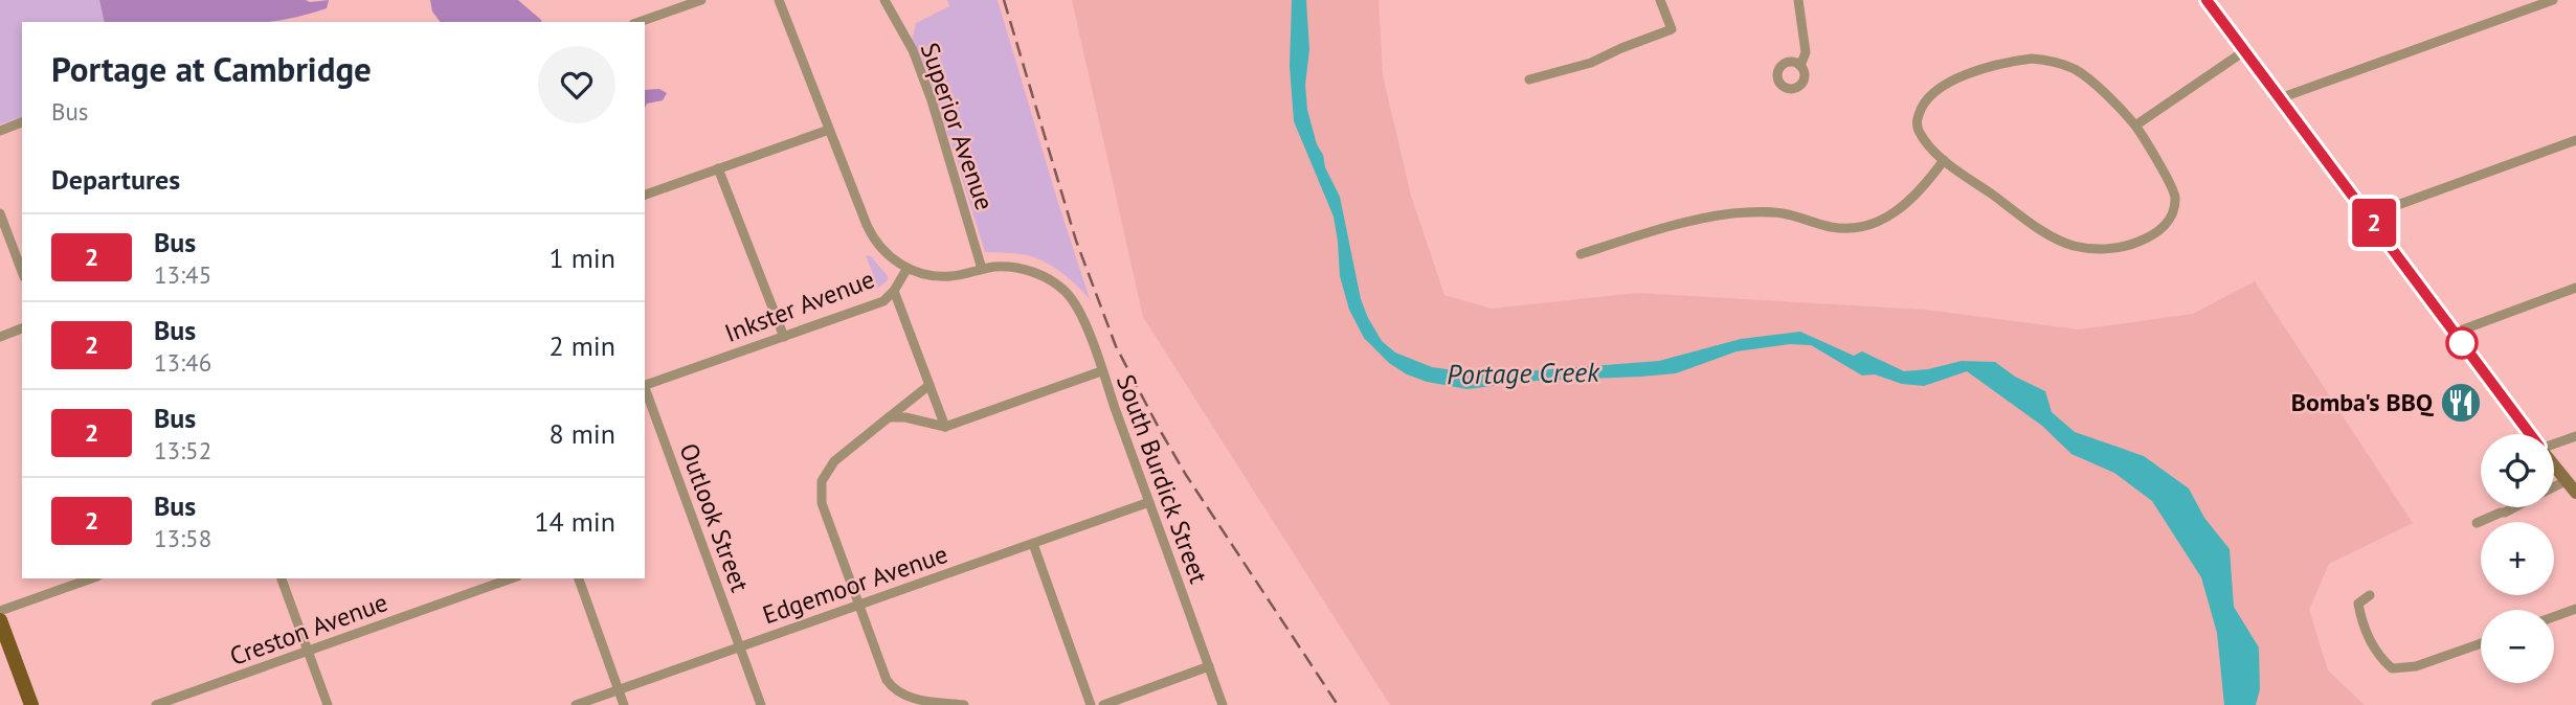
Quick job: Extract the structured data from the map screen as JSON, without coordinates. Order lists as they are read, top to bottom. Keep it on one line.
{"streets":{"street":["Superior Avenue","Inkster Avenue","South Burdick Street","Outlook Street","Edgemoor Avenue","Creston Avenue"]},"crossings":[["Superior Avenue","Inkster Avenue"],["Inkster Avenue","South Burdick Street"],["South Burdick Street","Edgemoor Avenue"],["Outlook Street","Edgemoor Avenue"]],"water":["Portage Creek"],"places":{"restaurant":["Bomba's BBQ"]},"lines":["bus line 2"],"page":{"on_map":"2","heading":[["Portage at Cambridge","Bus"],"Departures"],"list":[{"mark":"2","name":"Bus","note":"13:45","value":"1 min"},{"mark":"2","name":"Bus","note":"13:46","value":"2 min"},{"mark":"2","name":"Bus","note":"13:52","value":"8 min"},{"mark":"2","name":"Bus","note":"13:58","value":"14 min"}],"map_buttons":["+","−"]}}
